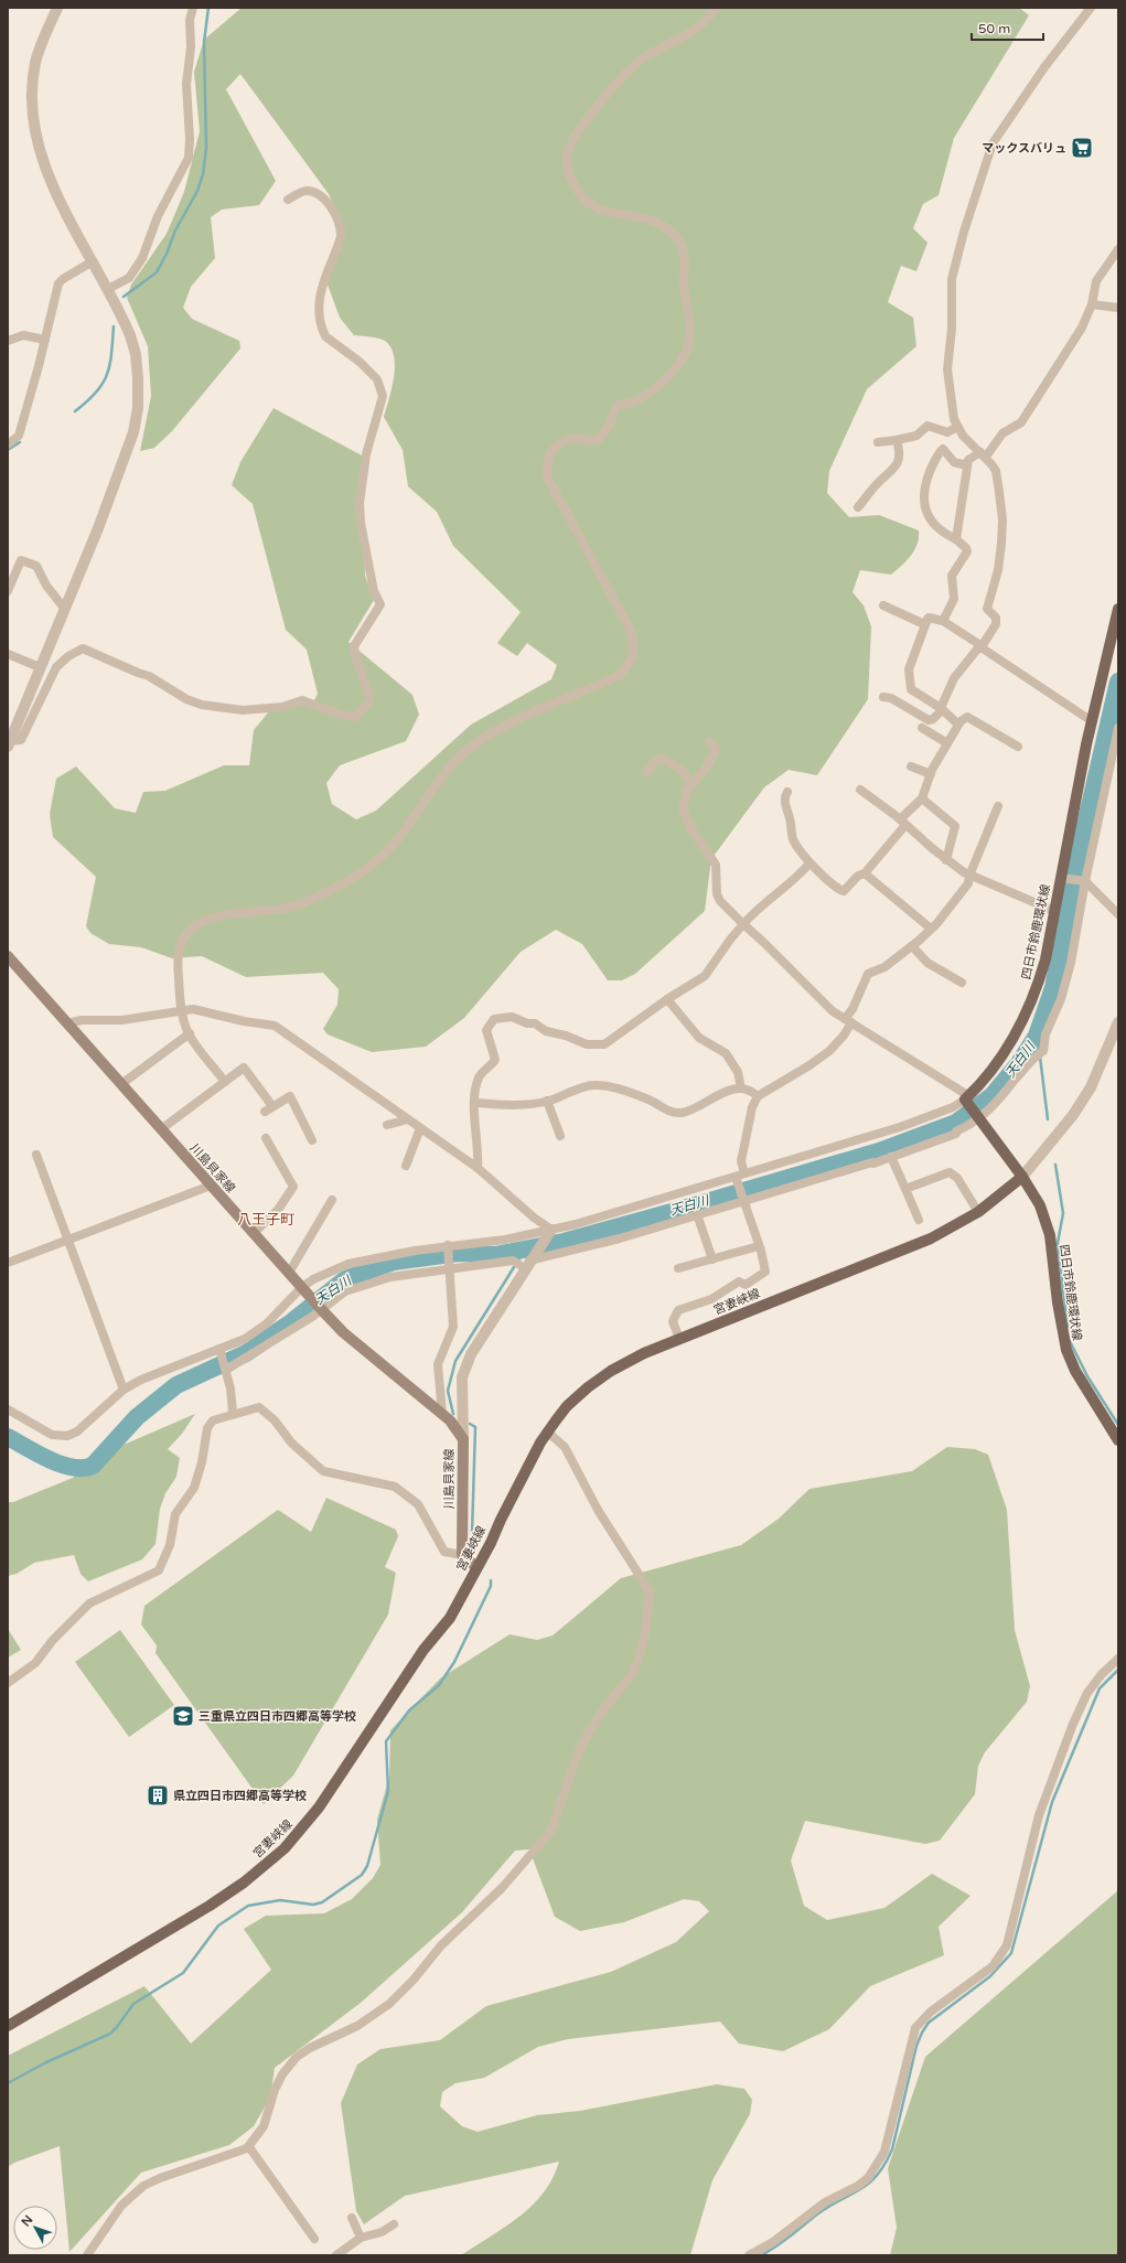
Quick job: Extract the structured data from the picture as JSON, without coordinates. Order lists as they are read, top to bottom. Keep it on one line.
{"streets":{"main road":["四日市鈴鹿環状線","川島貝家線","宮妻峡線"]},"crossings":[["四日市鈴鹿環状線","宮妻峡線"]],"districts":["八王子町"],"water":["天白川"],"places":{"supermarket":["マックスバリュ"],"school or university":["三重県立四日市四郷高等学校"],"building":["県立四日市四郷高等学校"]},"scale_bar":"50 m","north":"top left"}
